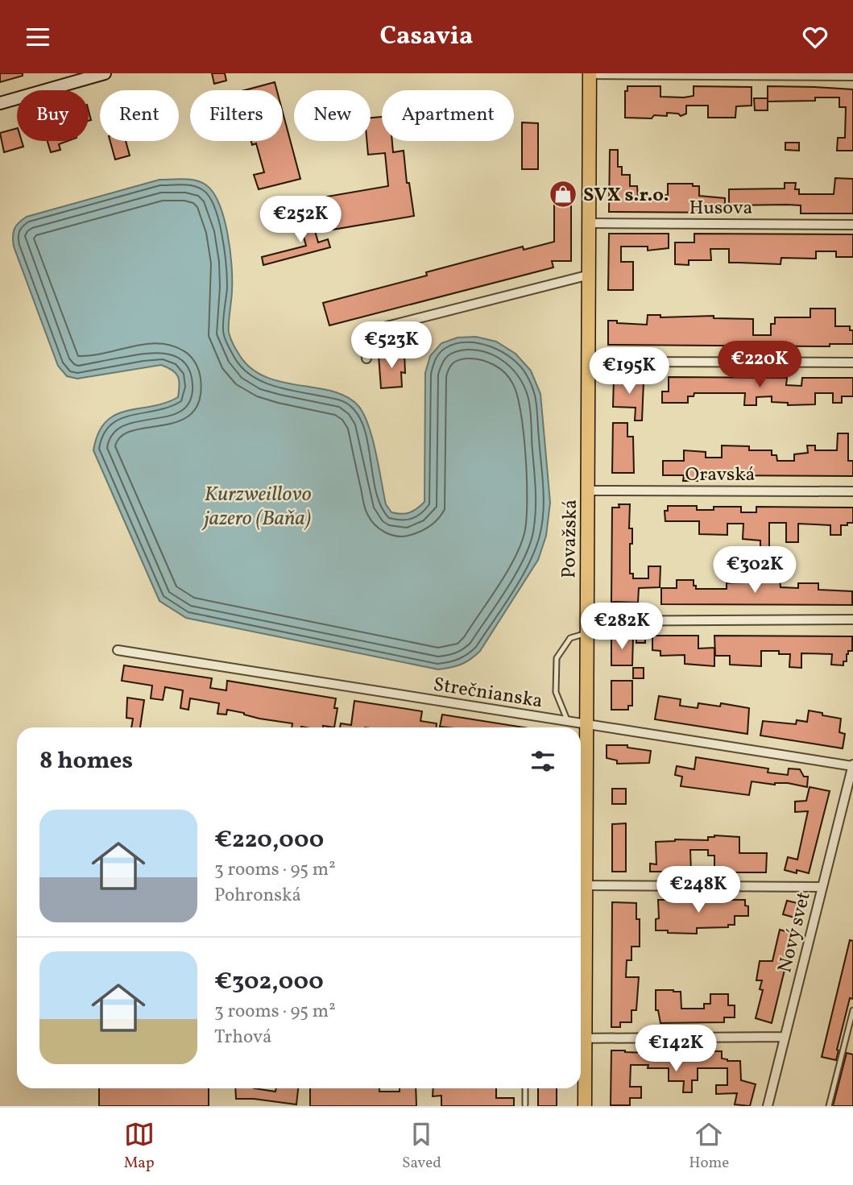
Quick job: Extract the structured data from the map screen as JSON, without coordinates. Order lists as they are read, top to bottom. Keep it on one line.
{"streets":{"main road":["Považská"],"street":["Husova","Oravská","Strečnianska","Nový svet"]},"crossings":[["Husova","Považská"],["Oravská","Považská"],["Považská","Strečnianska"],["Strečnianska","Nový svet"]],"water":["Kurzweillovo jazero (Baňa)"],"places":{"shop":["SVX s.r.o."]},"page":{"header":"Casavia","chip":["Buy","Rent","Filters","New","Apartment"],"price":["€252K","€523K","€220K","€195K","€302K","€282K","€248K","€142K"],"heading":"8 homes","list":[{"name":"€220,000","note":"3 rooms · 95 m² · Pohronská"},{"name":"€302,000","note":"3 rooms · 95 m² · Trhová"}],"tabs":["Map","Saved","Home"]}}
